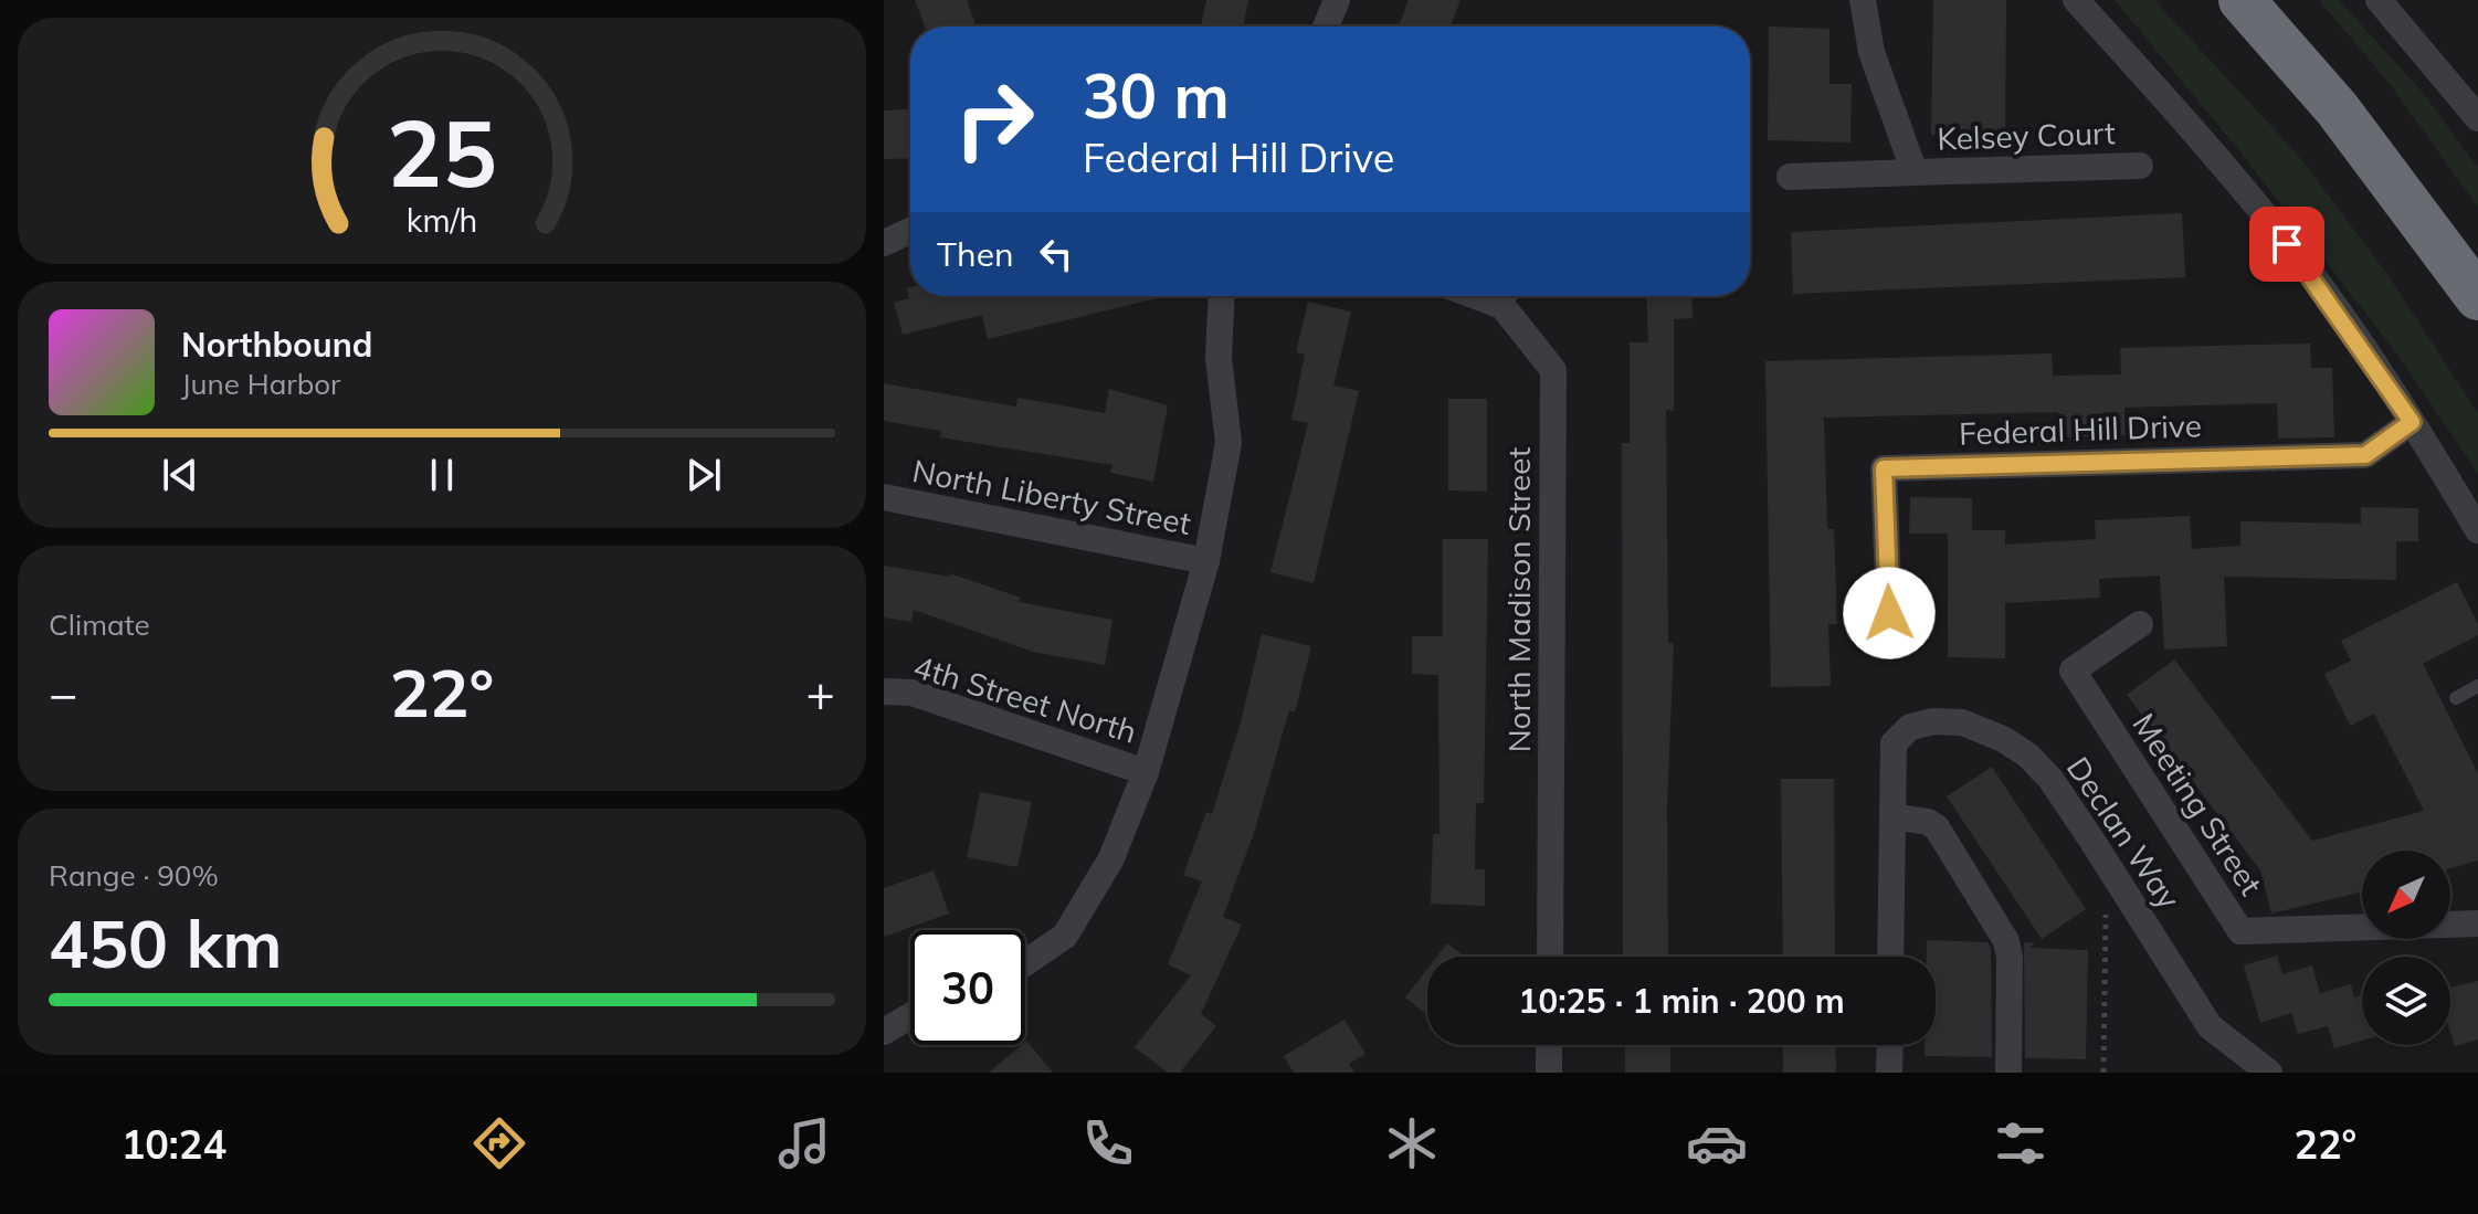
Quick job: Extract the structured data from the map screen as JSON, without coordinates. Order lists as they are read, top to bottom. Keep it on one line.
{"streets":{"street":["Kelsey Court","Federal Hill Drive","North Liberty Street","North Madison Street","4th Street North","Meeting Street","Declan Way"]},"north":"bottom left","page":{"turn":["30 m","Federal Hill Drive"],"then":"Then","song":["Northbound","June Harbor"],"tile":["Climate",["Range · 90%","450 km"]],"heat":["−","22°","+"],"limit":"30","trip":"10:25 · 1 min · 200 m","tabs":["10:24","22°"],"gauge":["25","km/h"]}}
